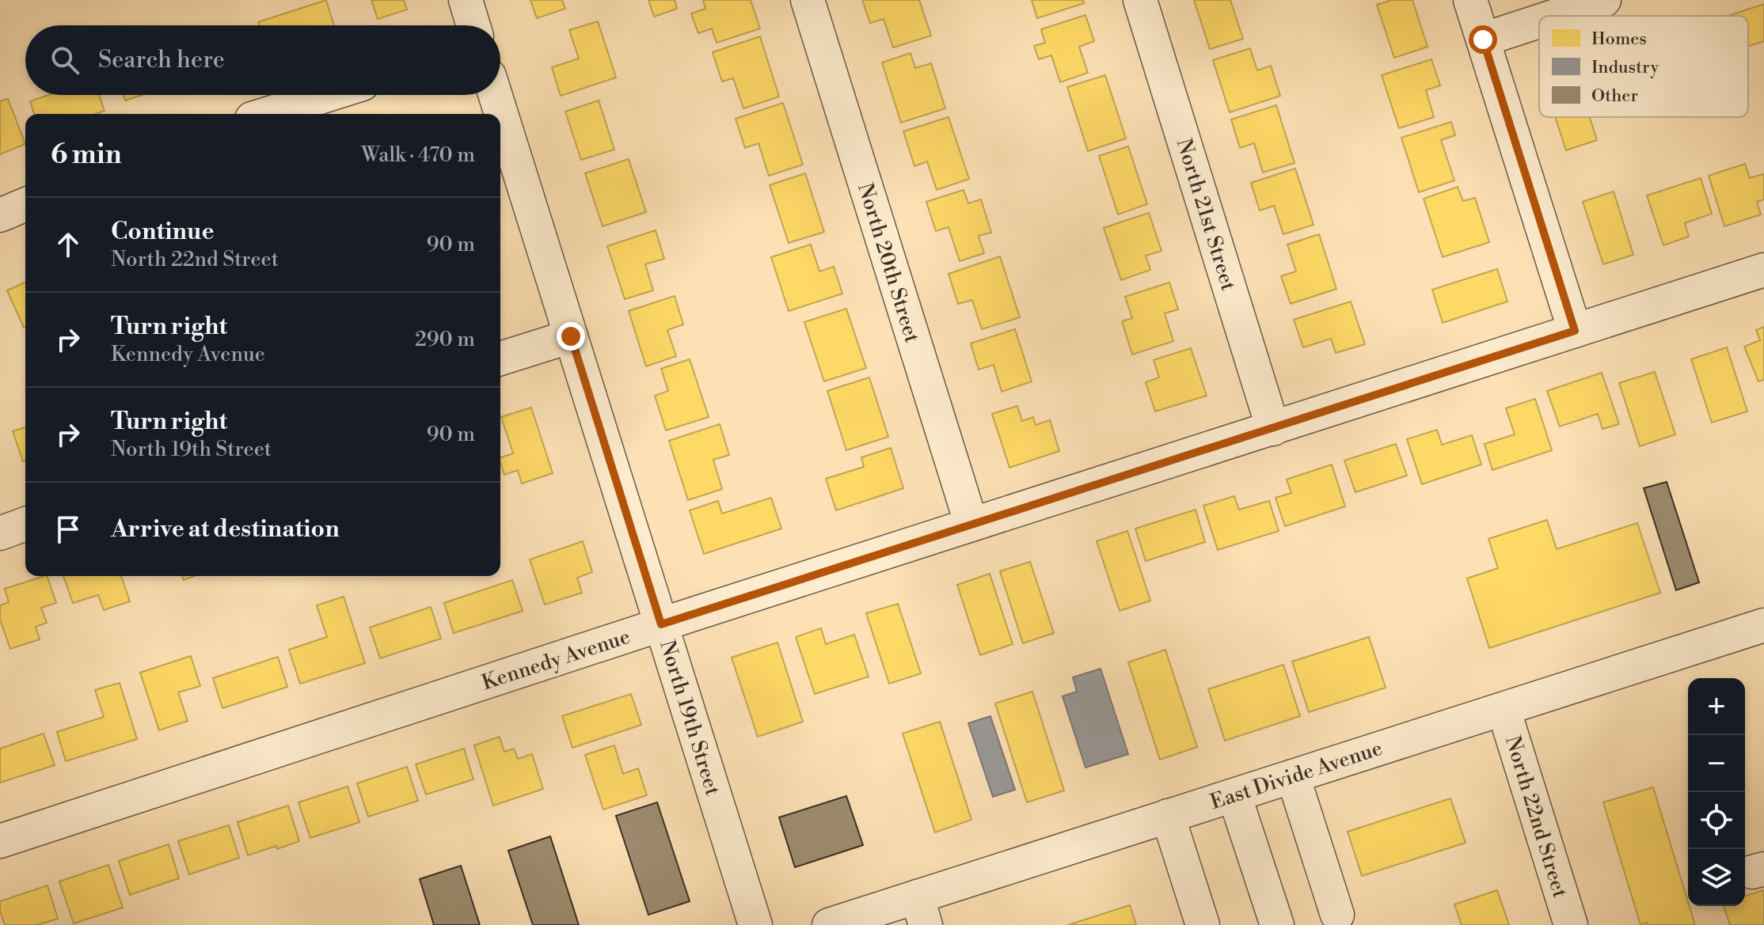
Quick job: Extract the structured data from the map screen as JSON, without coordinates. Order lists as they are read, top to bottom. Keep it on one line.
{"streets":{"street":["North 21st Street","North 20th Street","Kennedy Avenue","North 19th Street","East Divide Avenue","North 22nd Street"]},"crossings":[["North 21st Street","Kennedy Avenue"],["North 20th Street","Kennedy Avenue"],["Kennedy Avenue","North 19th Street"],["East Divide Avenue","North 22nd Street"]],"legend":["Homes","Industry","Other"],"page":{"search":"Search here","heading":["6 min","Walk · 470 m"],"list":[["Continue","North 22nd Street","90 m"],["Turn right","Kennedy Avenue","290 m"],["Turn right","North 19th Street","90 m"],"Arrive at destination"],"map_buttons":["+","−"]}}
